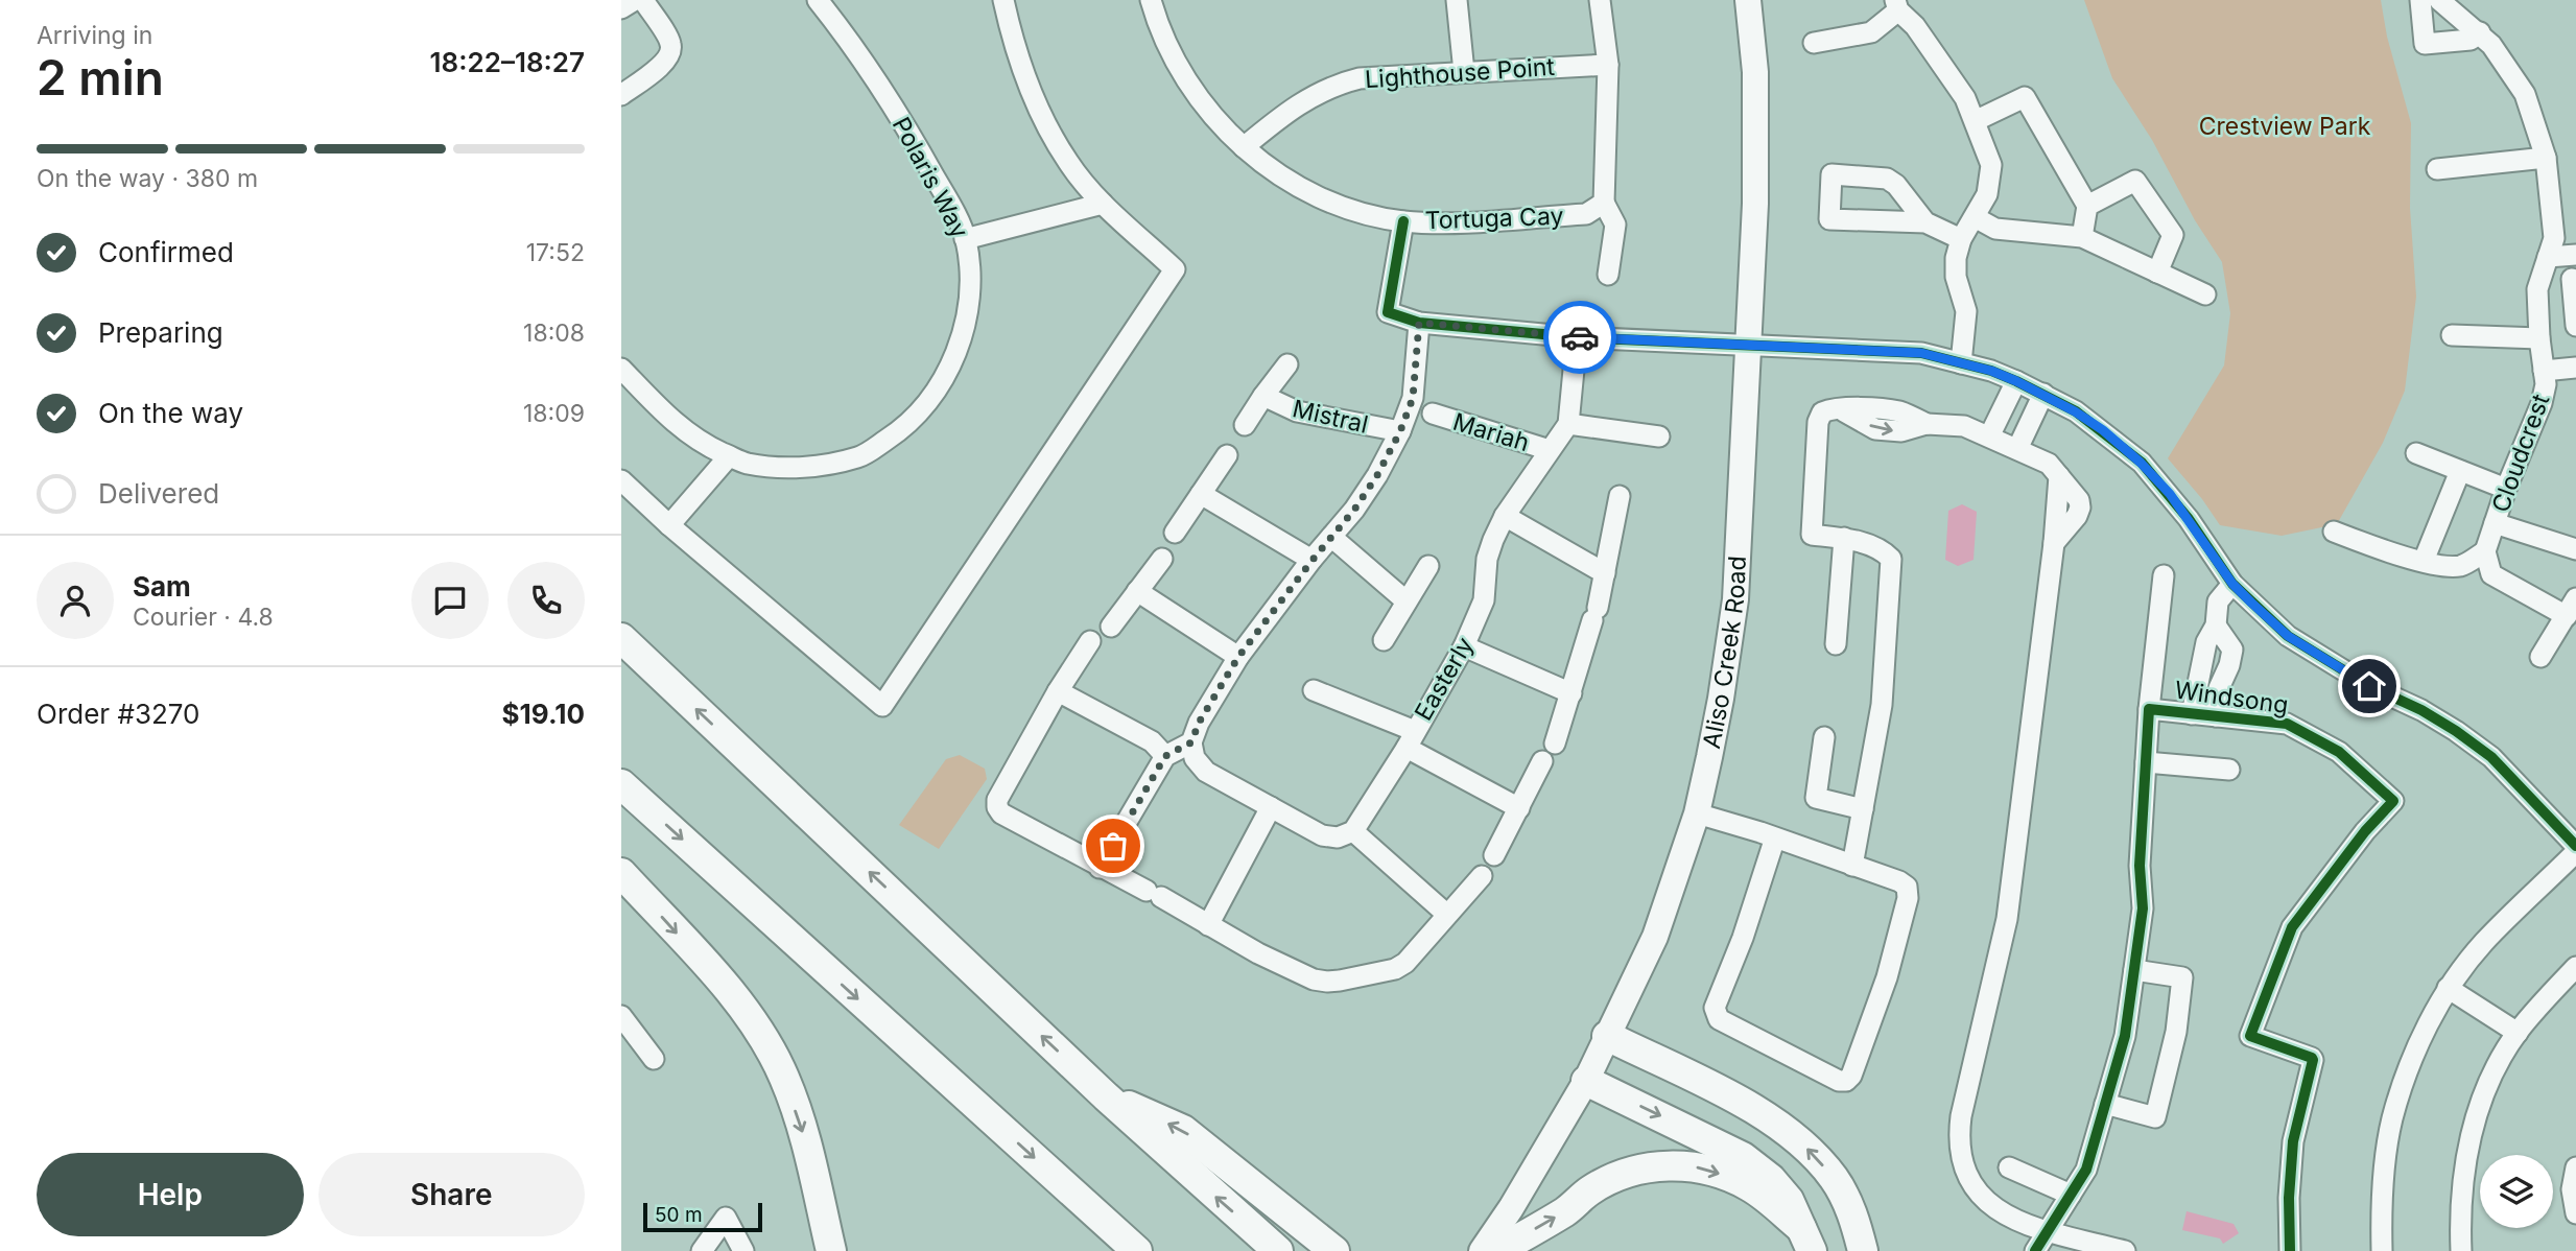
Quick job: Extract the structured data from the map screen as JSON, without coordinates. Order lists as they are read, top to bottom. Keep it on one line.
{"streets":{"main road":["Aliso Creek Road"],"street":["Lighthouse Point","Polaris Way","Tortuga Cay","Mistral","Mariah","Cloudcrest","Easterly","Windsong"]},"crossings":[["Mariah","Easterly"]],"parks":["Crestview Park"],"scale_bar":"50 m","page":{"heading":["2 min","Arriving in","18:22–18:27"],"panel":["Sam","Courier · 4.8","Order #3270","$19.10"],"bar":"On the way · 380 m","list":[["Confirmed","17:52"],["Preparing","18:08"],["On the way","18:09"],"Delivered"],"buttons":["Help","Share"],"scale":"50 m"}}
